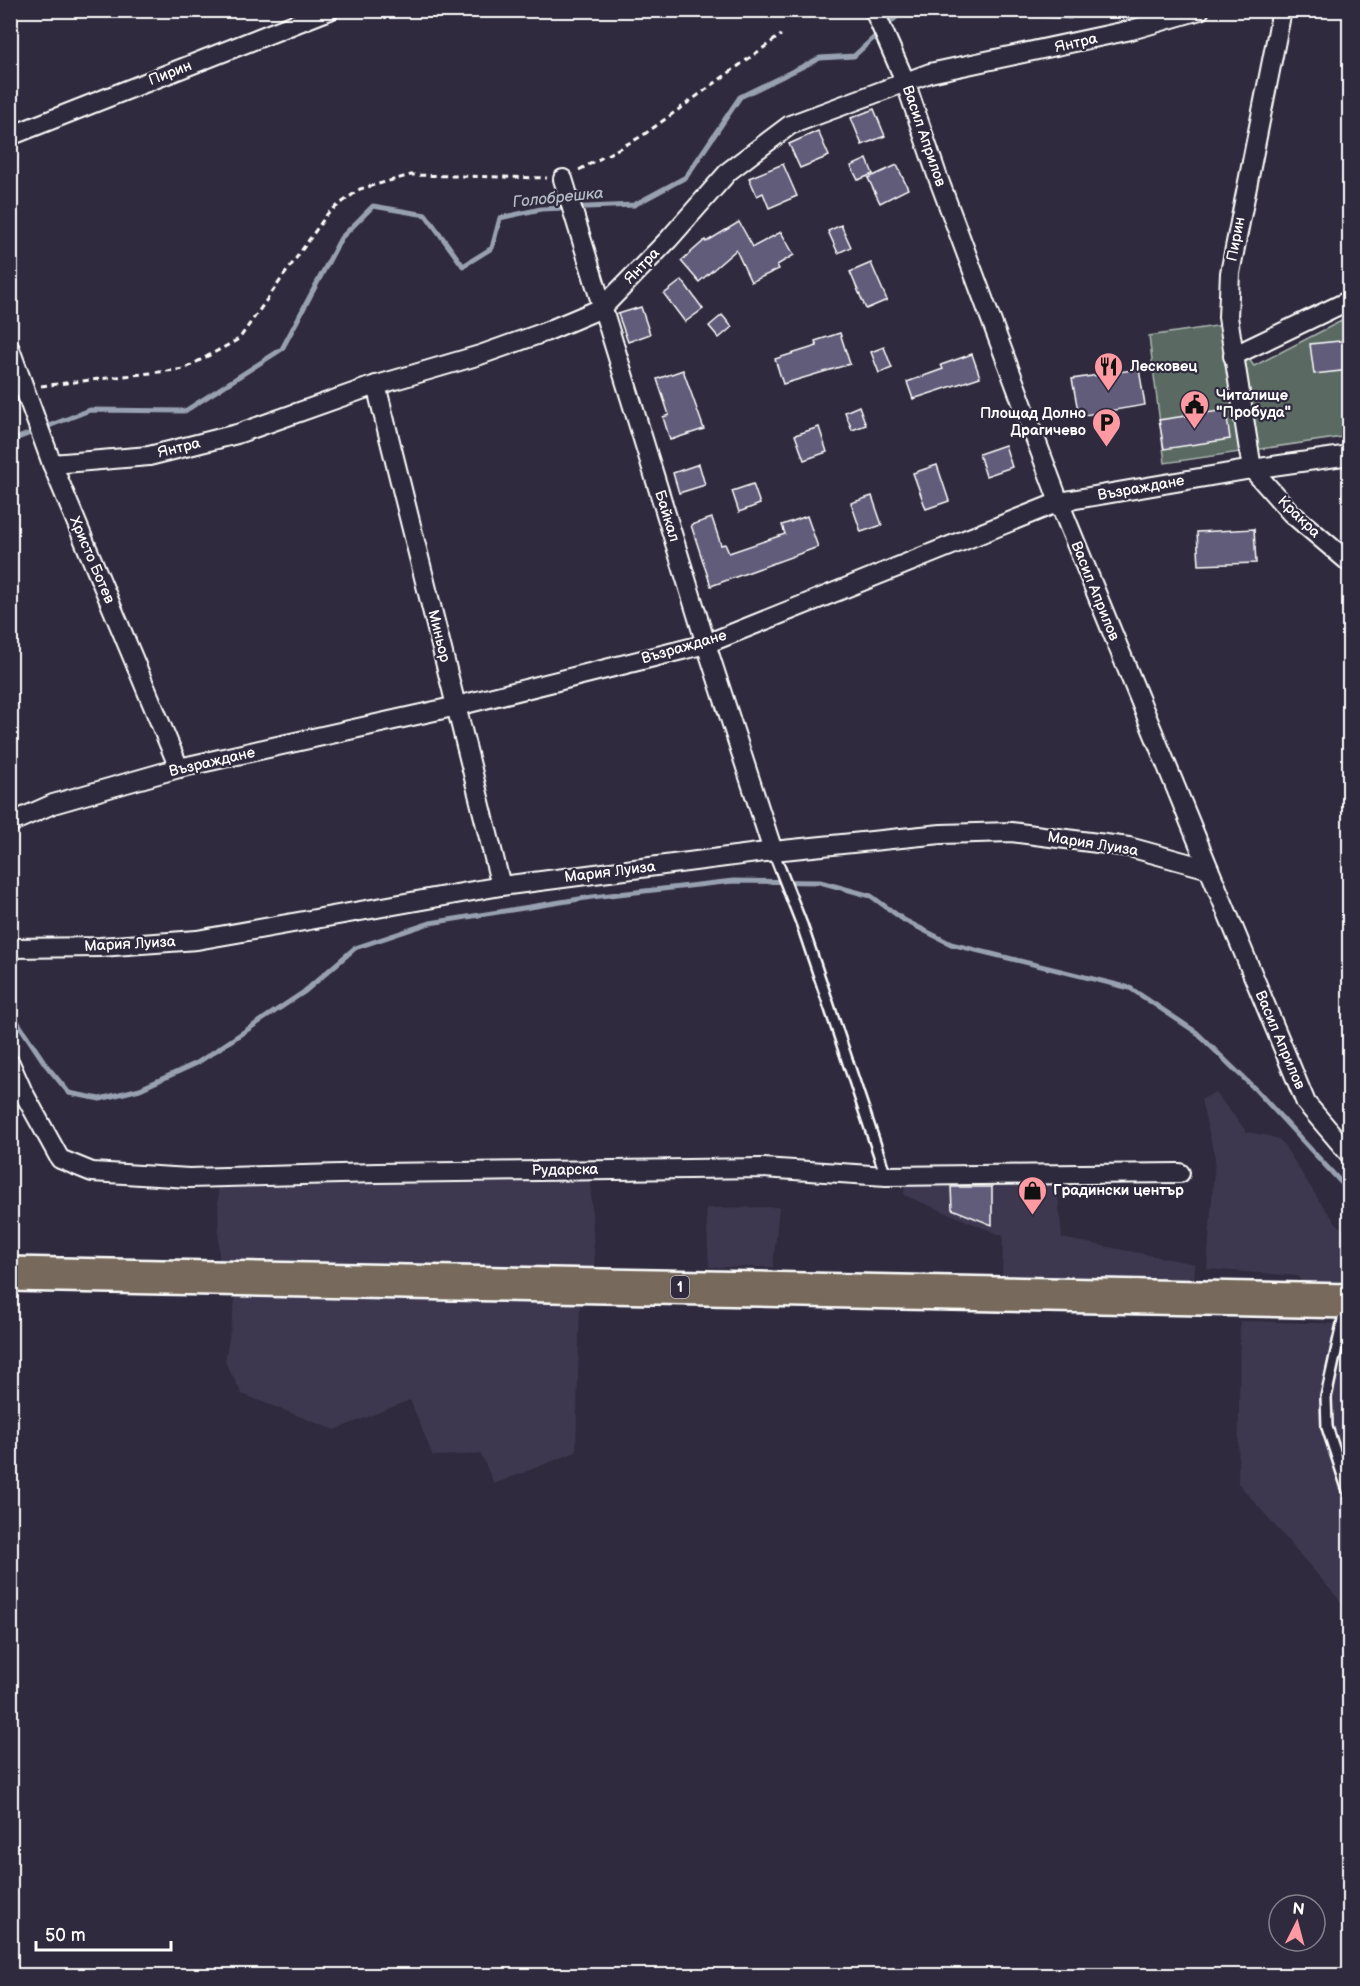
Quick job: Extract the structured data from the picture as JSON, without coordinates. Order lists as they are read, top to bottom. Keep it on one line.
{"streets":{"highway":["1"],"street":["Янтра","Пирин","Васил Априлов","Възраждане","Байкал","Кракра","Христо Ботев","Миньор","Мария Луиза","Рударска"]},"crossings":[["Янтра","Васил Априлов"],["Янтра","Байкал"],["Янтра","Христо Ботев"],["Янтра","Миньор"],["Пирин","Възраждане"],["Пирин","Кракра"],["Васил Априлов","Възраждане"],["Васил Априлов","Мария Луиза"],["Възраждане","Байкал"],["Възраждане","Кракра"],["Възраждане","Христо Ботев"],["Възраждане","Миньор"],["Байкал","Мария Луиза"],["Миньор","Мария Луиза"]],"water":["Голобрешка"],"places":{"restaurant":["Лесковец"],"public building":["Читалище \"Пробуда\""],"parking":["Площад Долно Драгичево"],"shop":["Градински център"]},"scale_bar":"50 m","north":"top"}
